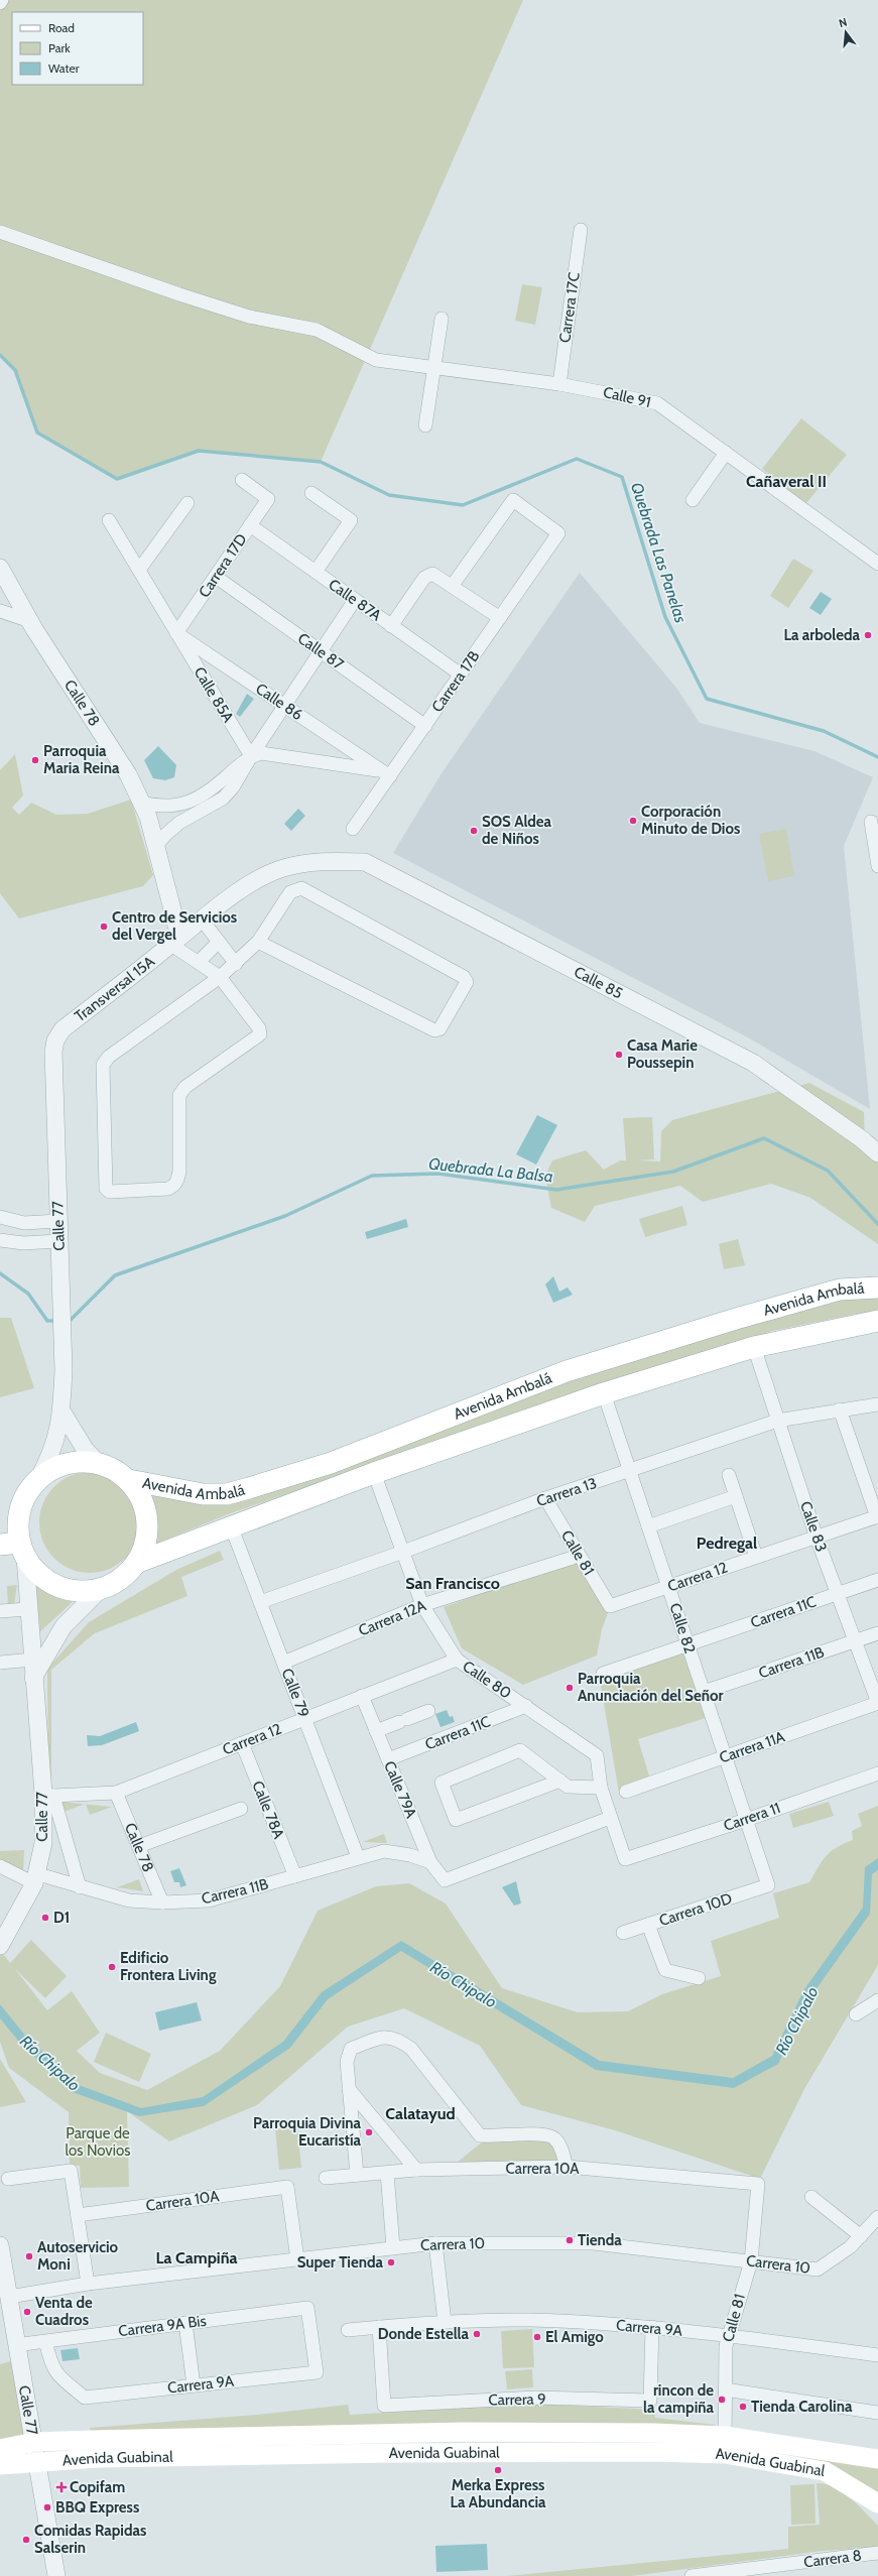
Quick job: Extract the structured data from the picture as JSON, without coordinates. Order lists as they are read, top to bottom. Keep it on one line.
{"streets":{"main road":["Avenida Ambalá","Avenida Guabinal"],"street":["Carrera 17C","Calle 91","Carrera 17D","Calle 87A","Calle 87","Carrera 17B","Calle 85A","Calle 86","Calle 78","Calle 85","Transversal 15A","Calle 77","Carrera 13","Calle 83","Calle 81","Carrera 12","Carrera 11C","Carrera 12A","Calle 82","Carrera 11B","Calle 80","Calle 79","Carrera 11A","Calle 79A","Calle 78A","Carrera 11","Carrera 10D","Carrera 10A","Carrera 10","Carrera 9A Bis","Carrera 9A","Carrera 9","Carrera 8"]},"crossings":[["Carrera 17C","Calle 91"],["Carrera 17D","Calle 87A"],["Carrera 17D","Calle 87"],["Carrera 17D","Calle 85A"],["Carrera 17D","Calle 86"],["Calle 87A","Carrera 17B"],["Calle 87","Carrera 17B"],["Carrera 17B","Calle 86"],["Calle 85A","Calle 86"],["Calle 78","Transversal 15A"],["Calle 78","Carrera 12"],["Calle 78","Carrera 11B"],["Calle 85","Transversal 15A"],["Transversal 15A","Calle 77"],["Calle 77","Avenida Ambalá"],["Calle 77","Carrera 12"],["Calle 77","Carrera 11B"],["Calle 77","Carrera 10"],["Calle 77","Carrera 9A Bis"],["Calle 77","Avenida Guabinal"],["Avenida Ambalá","Calle 83"],["Avenida Ambalá","Calle 82"],["Avenida Ambalá","Calle 80"],["Avenida Ambalá","Calle 79"],["Carrera 13","Calle 83"],["Carrera 13","Calle 81"],["Carrera 13","Calle 82"],["Carrera 13","Calle 80"],["Carrera 13","Calle 79"],["Calle 83","Carrera 12"],["Calle 83","Carrera 11C"],["Calle 83","Carrera 11B"],["Calle 83","Carrera 11A"],["Calle 81","Carrera 12"],["Calle 81","Carrera 10A"],["Calle 81","Carrera 10"],["Calle 81","Carrera 9A"],["Calle 81","Avenida Guabinal"],["Carrera 12","Calle 82"],["Carrera 12","Calle 80"],["Carrera 12","Calle 79"],["Carrera 12","Calle 79A"],["Carrera 12","Calle 78A"],["Carrera 11C","Calle 82"],["Carrera 11C","Calle 80"],["Carrera 11C","Calle 79A"],["Carrera 12A","Calle 80"],["Carrera 12A","Calle 79"],["Calle 82","Carrera 11B"],["Calle 82","Carrera 11A"],["Calle 82","Carrera 11"],["Calle 82","Carrera 10D"],["Carrera 11B","Calle 79"],["Carrera 11B","Calle 79A"],["Carrera 11B","Calle 78A"],["Calle 80","Calle 79A"],["Calle 80","Carrera 11"],["Carrera 10A","Carrera 10"],["Carrera 9A Bis","Carrera 9A"],["Carrera 9A","Carrera 9"]],"districts":["Cañaveral II","Pedregal","San Francisco","Calatayud","La Campiña"],"water":["Quebrada Las Panelas","Quebrada La Balsa","Río Chipalo"],"parks":["Parque de los Novios"],"places":{"other":["La arboleda","Parroquia Maria Reina","Corporación Minuto de Dios","SOS Aldea de Niños","Centro de Servicios del Vergel","Casa Marie Poussepin","Parroquia Anunciación del Señor","D1","Edificio Frontera Living","Parroquia Divina Eucaristía","Tienda","Autoservicio Moni","Super Tienda","Venta de Cuadros","Donde Estella","El Amigo","rincon de la campiña","Tienda Carolina","Merka Express La Abundancia","BBQ Express","Comidas Rapidas Salserin"],"health":["Copifam"]},"legend":["Road","Park","Water"],"north":"top"}
